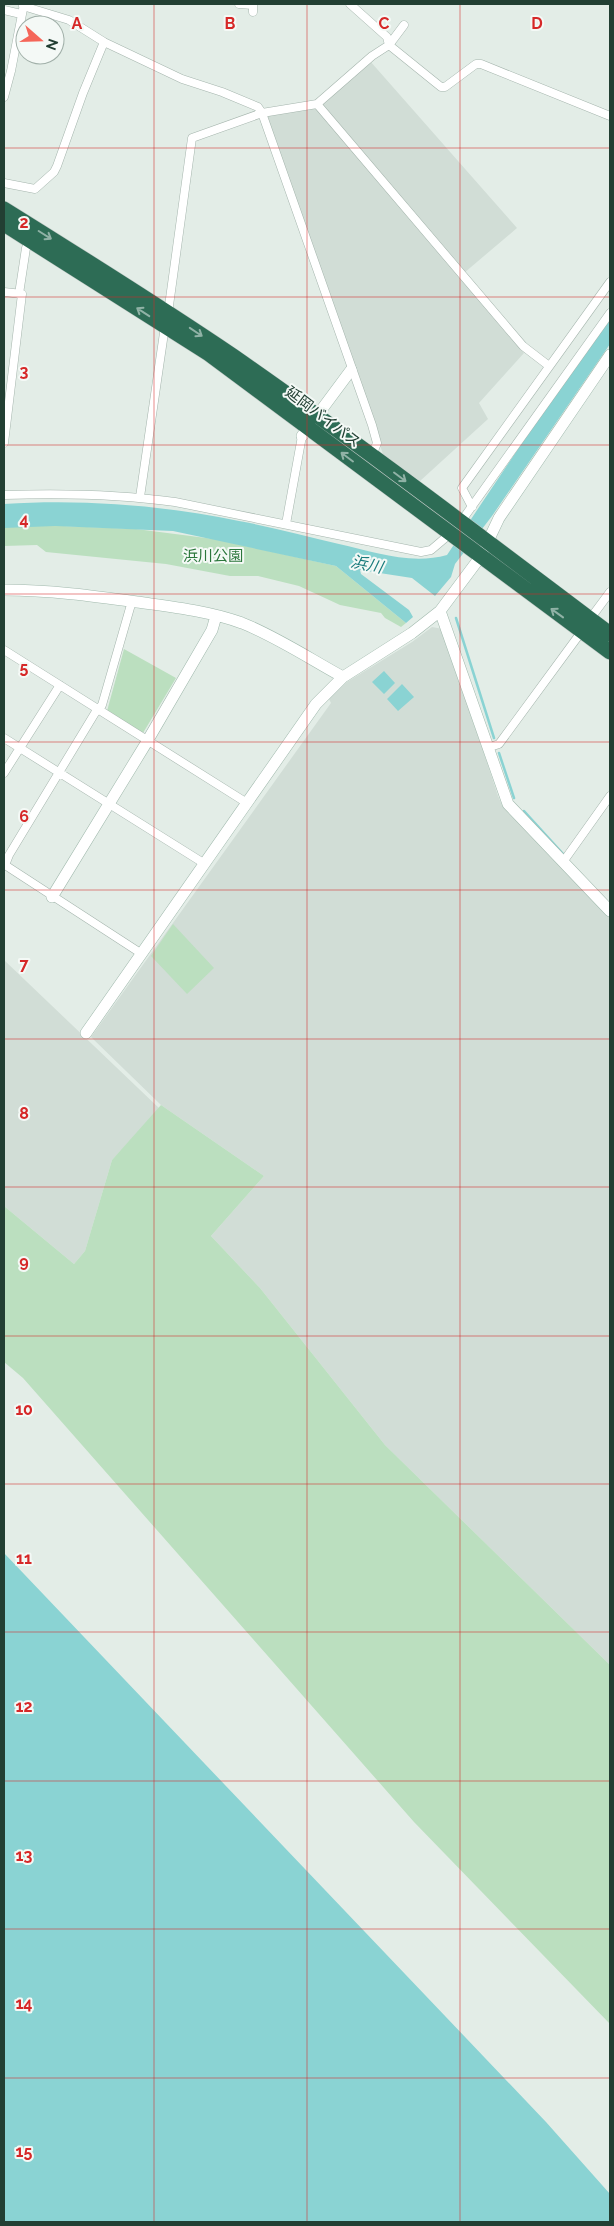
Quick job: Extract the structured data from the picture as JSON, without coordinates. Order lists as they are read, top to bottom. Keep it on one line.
{"streets":{"highway":["延岡バイパス"]},"water":["浜川"],"parks":["浜川公園"],"north":"right","grid":{"columns":["A","B","C","D"],"rows":["2","3","4","5","6","7","8","9","10","11","12","13","14","15"]}}
